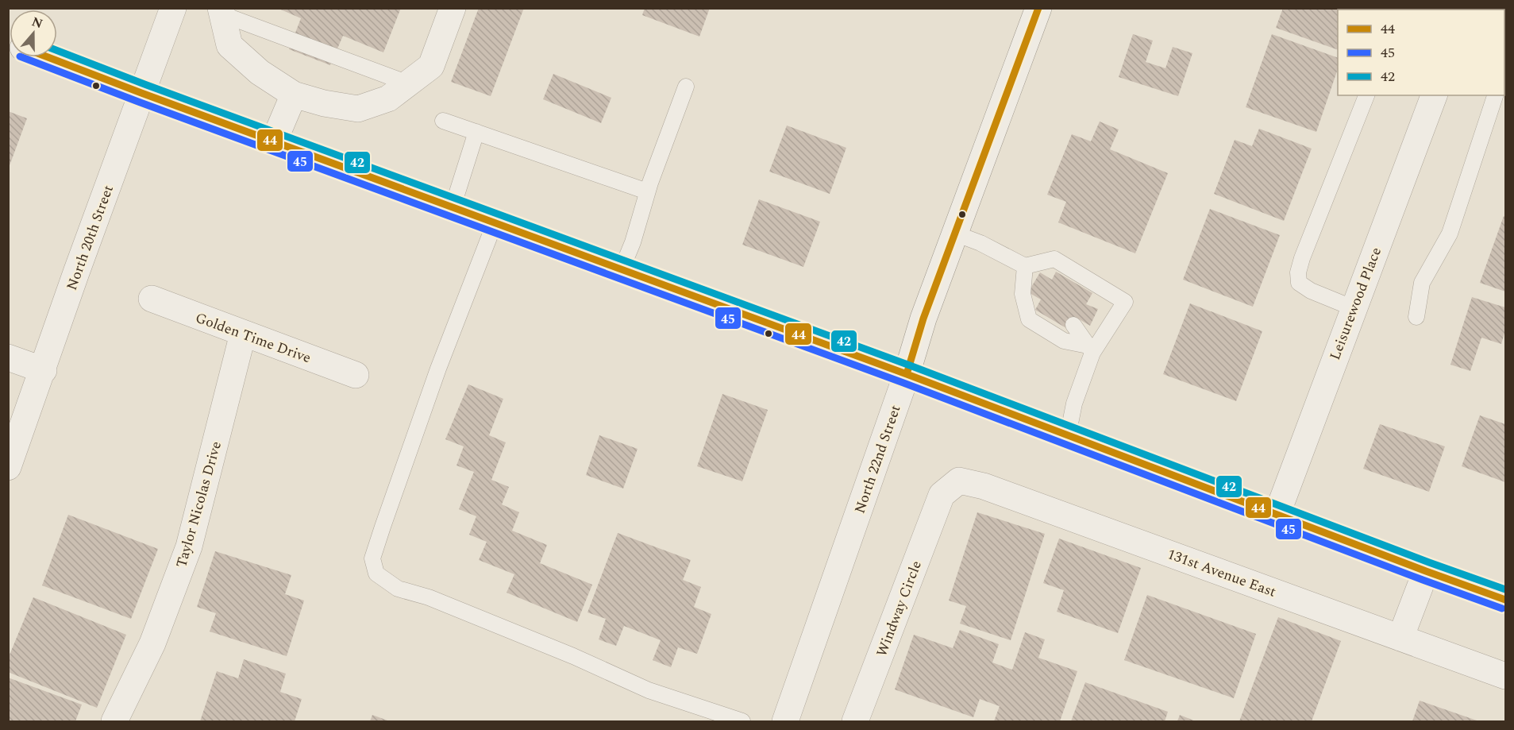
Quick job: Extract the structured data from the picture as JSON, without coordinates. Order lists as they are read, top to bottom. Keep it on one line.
{"streets":{"street":["North 20th Street","Leisurewood Place","Golden Time Drive","North 22nd Street","Taylor Nicolas Drive","131st Avenue East","Windway Circle"]},"crossings":[["Golden Time Drive","Taylor Nicolas Drive"],["131st Avenue East","Windway Circle"]],"lines":["transit line 44","transit line 42","transit line 45"],"legend":["44","45","42"],"north":"top"}
